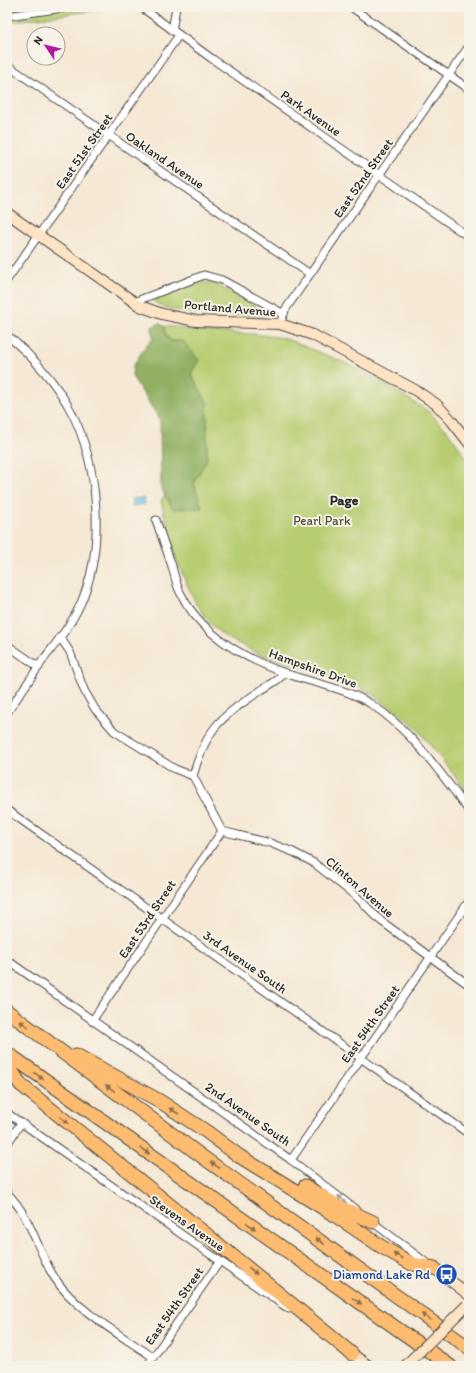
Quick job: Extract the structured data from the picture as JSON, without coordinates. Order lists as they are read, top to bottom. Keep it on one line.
{"streets":{"street":["Park Avenue","East 51st Street","Oakland Avenue","East 52nd Street","Portland Avenue","Hampshire Drive","Clinton Avenue","East 53rd Street","3rd Avenue South","East 54th Street","2nd Avenue South","Stevens Avenue"]},"crossings":[["Park Avenue","East 51st Street"],["Park Avenue","East 52nd Street"],["East 51st Street","Oakland Avenue"],["East 51st Street","Portland Avenue"],["Oakland Avenue","East 52nd Street"],["East 52nd Street","Portland Avenue"],["Clinton Avenue","East 53rd Street"],["Clinton Avenue","East 54th Street"],["East 53rd Street","3rd Avenue South"],["East 53rd Street","2nd Avenue South"],["3rd Avenue South","East 54th Street"],["East 54th Street","2nd Avenue South"],["East 54th Street","Stevens Avenue"]],"districts":["Page"],"parks":["Pearl Park"],"places":{"bus stop":["Diamond Lake Rd"]},"north":"top left"}
